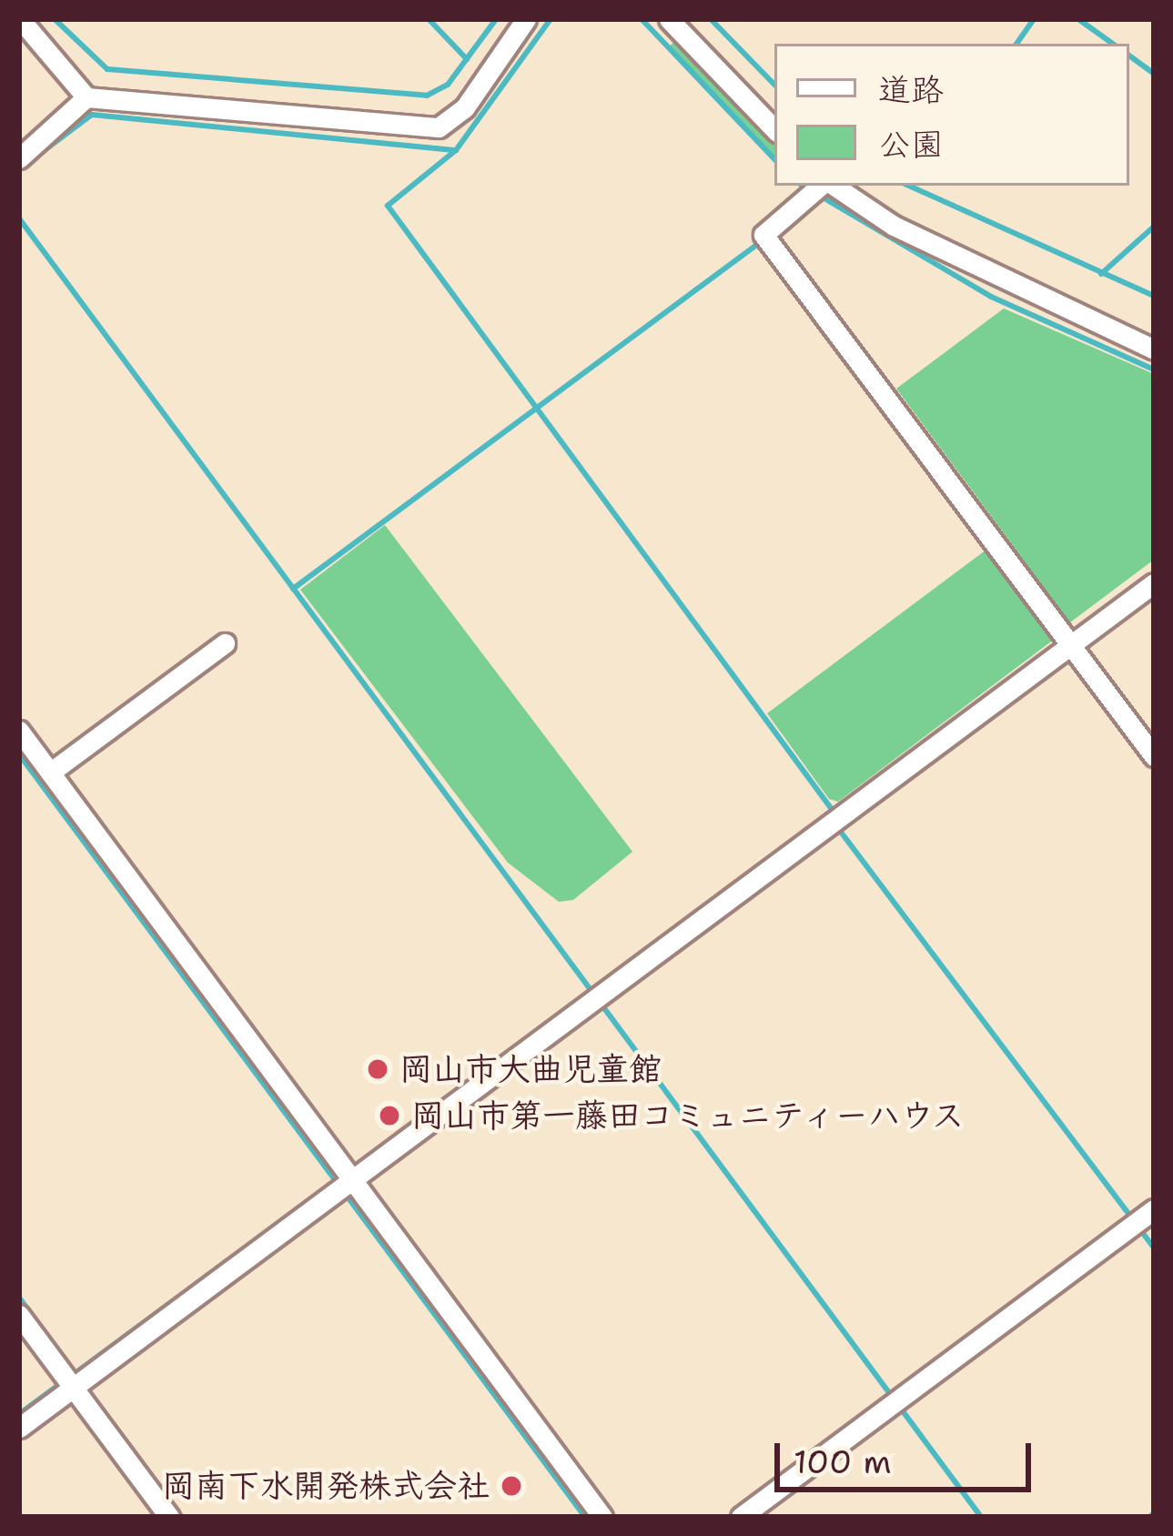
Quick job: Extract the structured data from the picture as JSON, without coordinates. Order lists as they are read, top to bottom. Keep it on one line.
{"places":["岡山市大曲児童館","岡山市第一藤田コミュニティーハウス","岡南下水開発株式会社"],"legend":["道路","公園"],"scale_bar":"100 m"}
